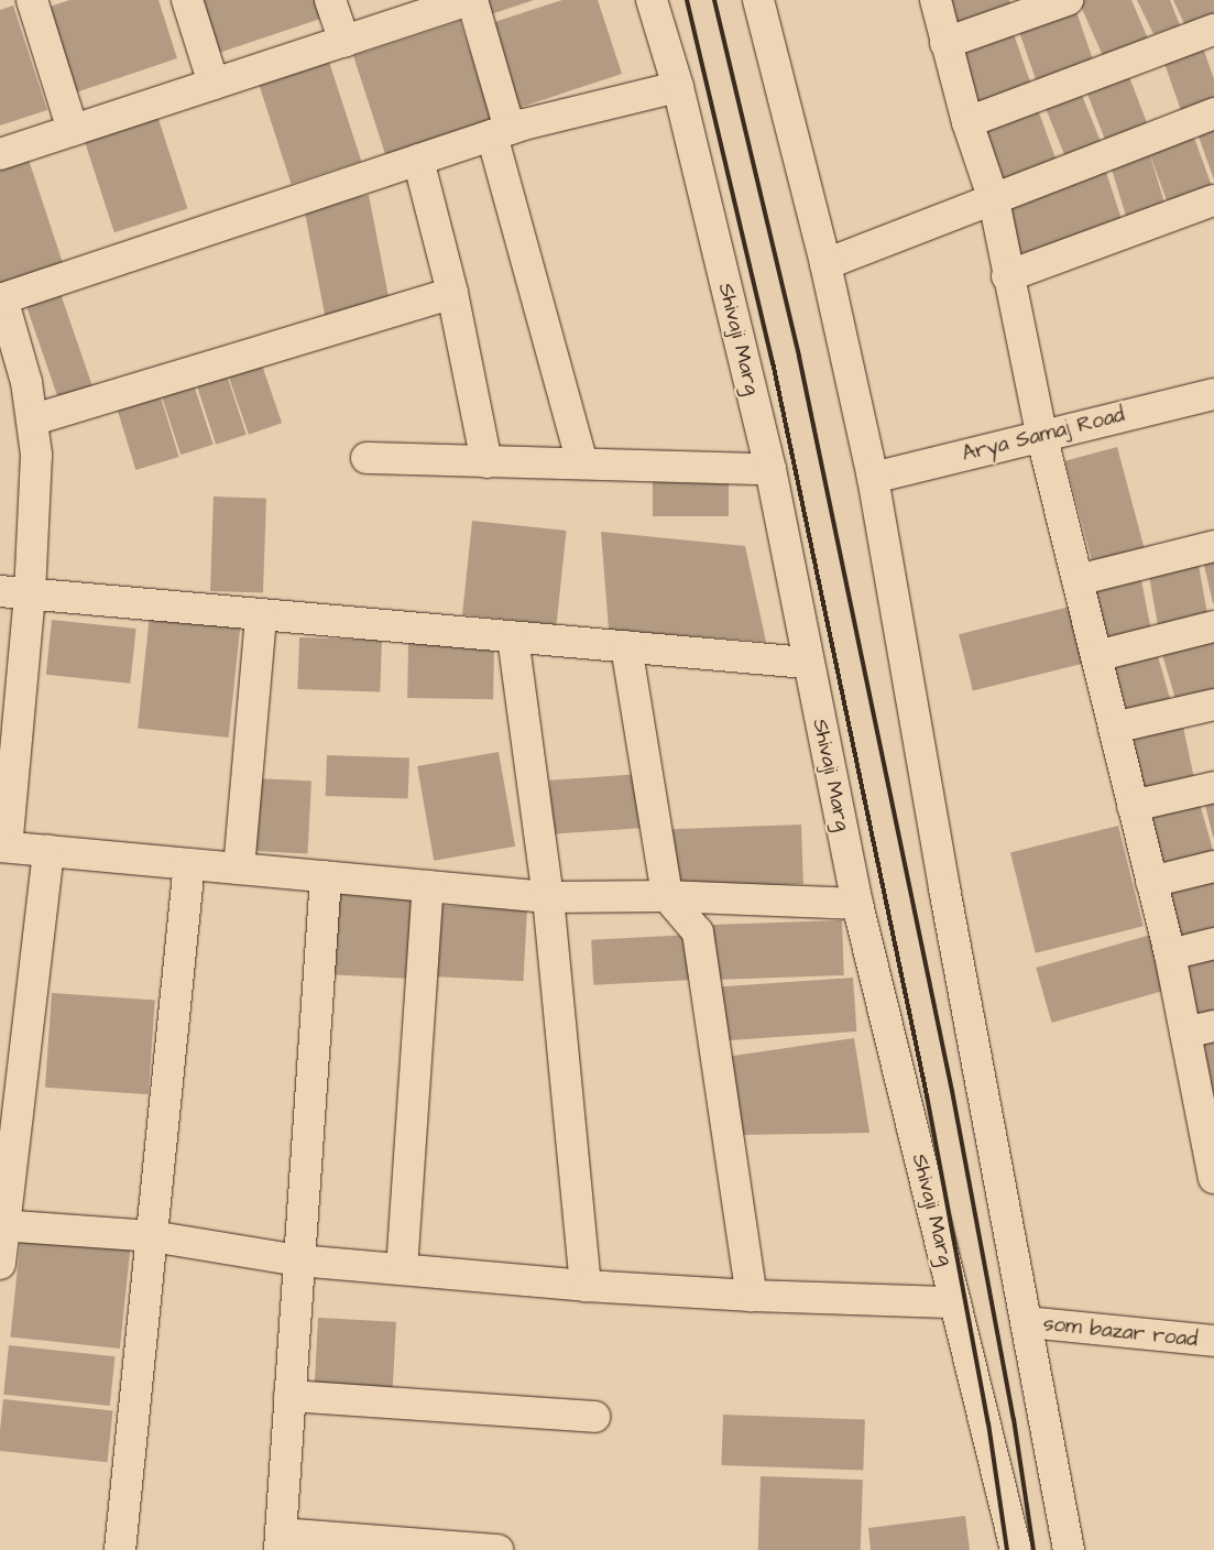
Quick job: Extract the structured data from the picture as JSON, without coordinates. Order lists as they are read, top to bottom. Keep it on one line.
{"streets":{"street":["Shivaji Marg","Arya Samaj Road","som bazar road"]}}
